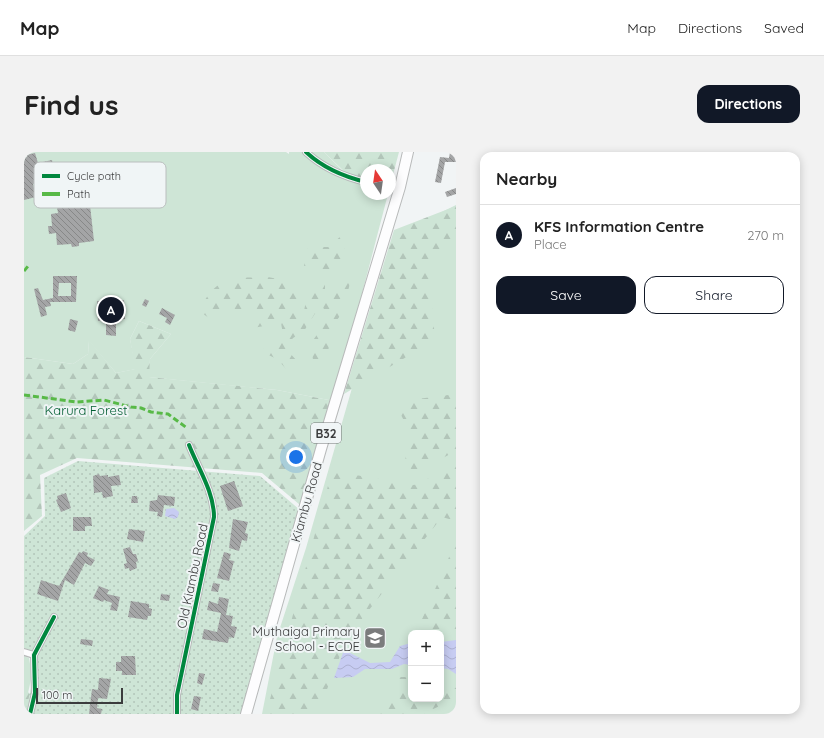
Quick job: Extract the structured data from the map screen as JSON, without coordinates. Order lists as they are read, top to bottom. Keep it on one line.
{"streets":{"highway":["B32","Kiambu Road"],"street":["Old Kiambu Road"]},"parks":["Karura Forest"],"places":{"school or university":["Muthaiga Primary School - ECDE"]},"legend":["Cycle path","Path"],"scale_bar":"100 m","north":"top","page":{"header":"Map","nav":["Map","Directions","Saved"],"buttons":["Directions",["Save","Share"]],"title":"Find us","heading":"Nearby","list":[{"mark":"A","name":"KFS Information Centre","note":"Place","value":"270 m"}],"pins":"A","map_buttons":["+","−"],"scale":"100 m"}}
